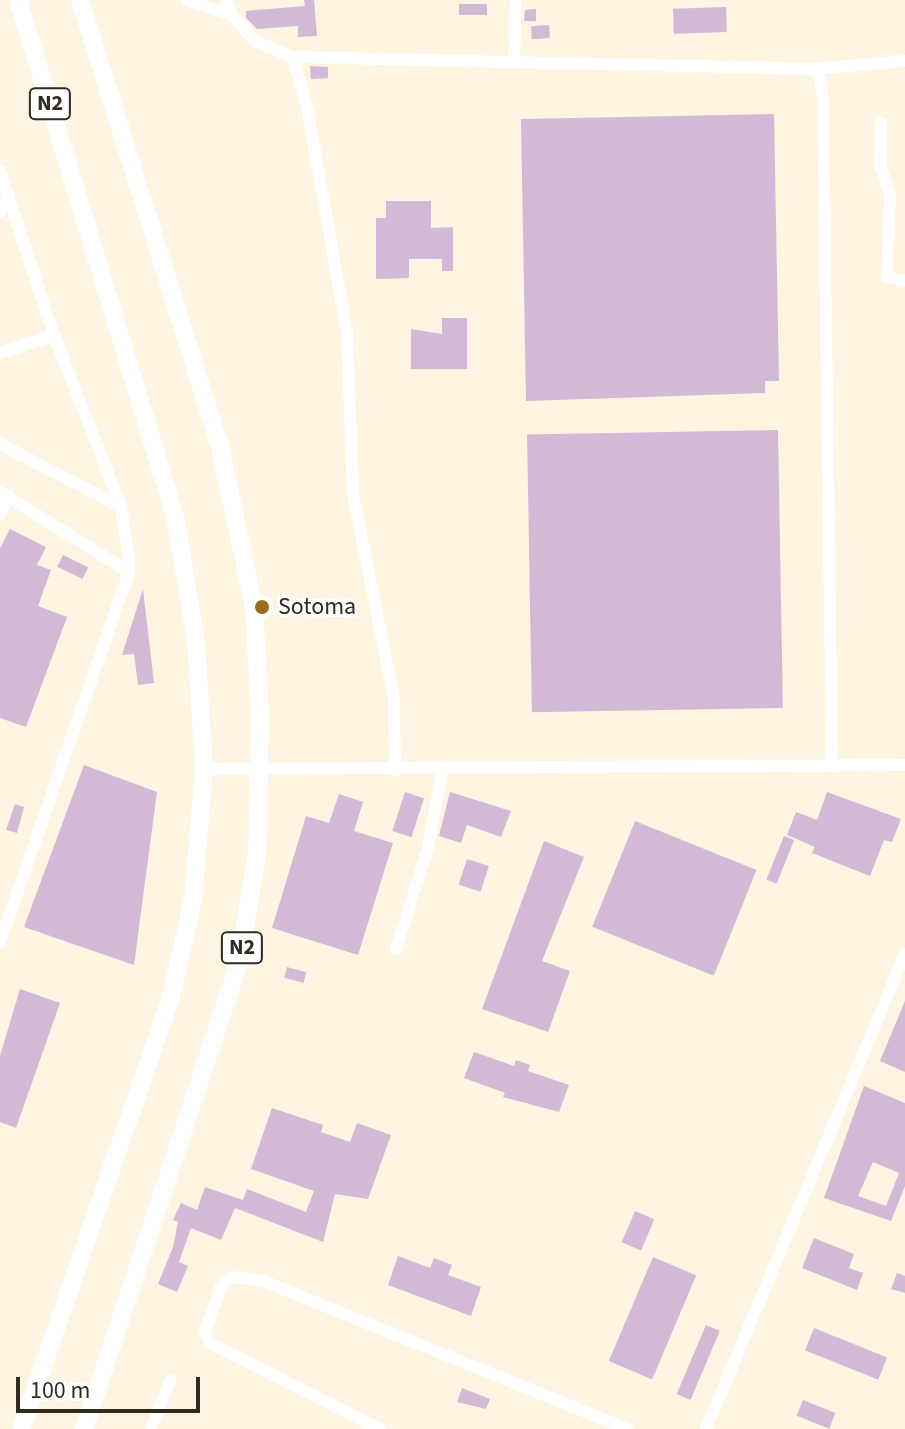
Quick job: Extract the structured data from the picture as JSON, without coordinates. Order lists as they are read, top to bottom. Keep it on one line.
{"streets":{"highway":["N2"]},"places":["Sotoma"],"scale_bar":"100 m"}
